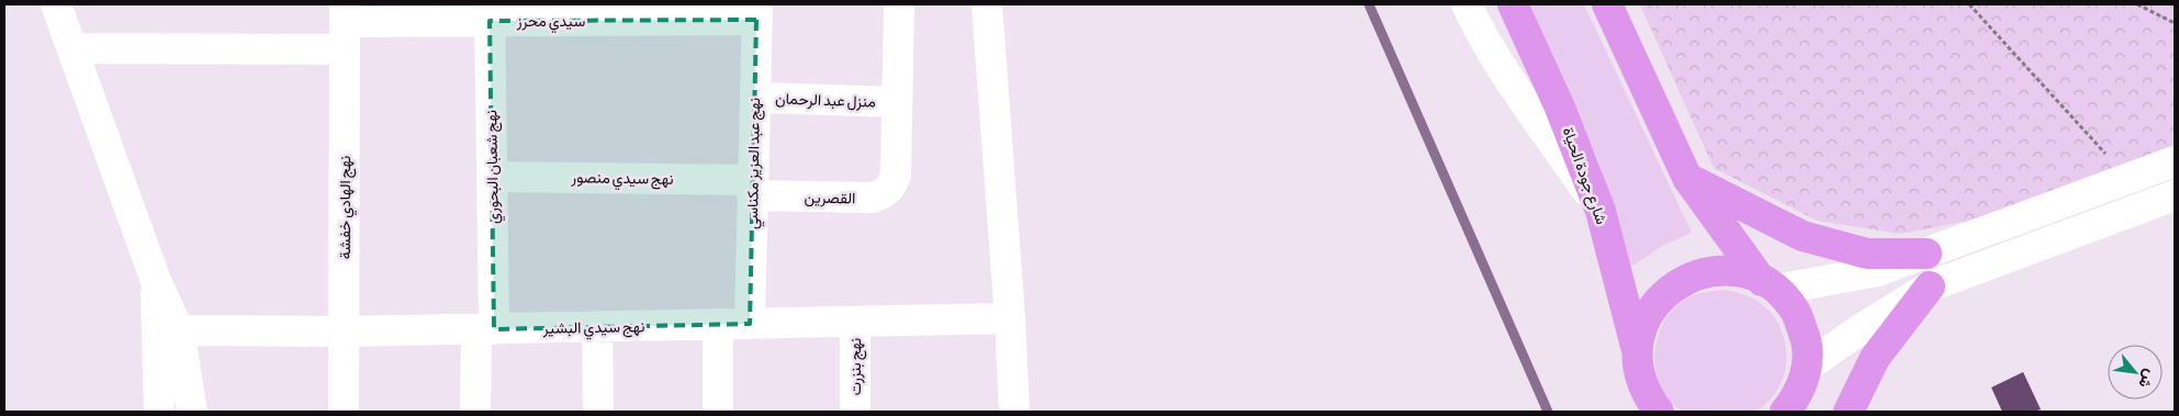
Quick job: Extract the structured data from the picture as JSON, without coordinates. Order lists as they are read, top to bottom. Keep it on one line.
{"streets":{"highway":["شارع جودة الحياة"],"street":["سيدي محرز","منزل عبد الرحمان","نهج عبد العزيز مكناسي","نهج شعبان البحوري","نهج سيدي منصور","القصرين","نهج الهادي خفشة","نهج سيدي البشير","نهج بنزرت"]},"crossings":[["سيدي محرز","نهج عبد العزيز مكناسي"],["سيدي محرز","نهج شعبان البحوري"],["سيدي محرز","نهج الهادي خفشة"],["منزل عبد الرحمان","نهج عبد العزيز مكناسي"],["منزل عبد الرحمان","القصرين"],["نهج عبد العزيز مكناسي","نهج سيدي منصور"],["نهج عبد العزيز مكناسي","القصرين"],["نهج عبد العزيز مكناسي","نهج سيدي البشير"],["نهج شعبان البحوري","نهج سيدي منصور"],["نهج شعبان البحوري","نهج سيدي البشير"],["نهج سيدي منصور","القصرين"],["نهج الهادي خفشة","نهج سيدي البشير"],["نهج سيدي البشير","نهج بنزرت"]],"north":"bottom right"}
